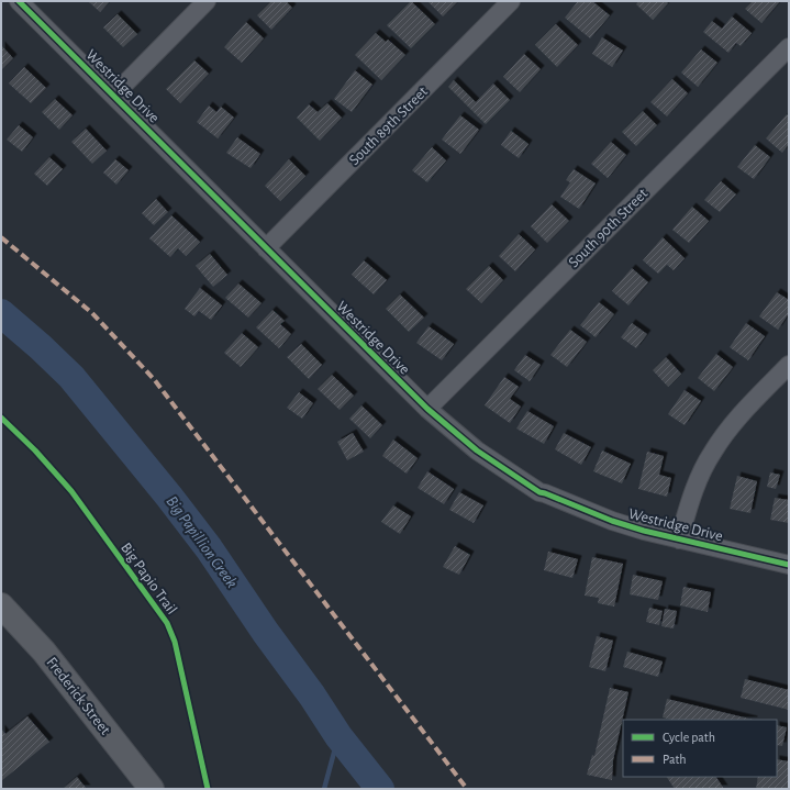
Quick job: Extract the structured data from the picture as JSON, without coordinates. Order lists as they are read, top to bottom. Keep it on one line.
{"streets":{"main road":["Frederick Street"],"street":["Westridge Drive","South 89th Street","South 90th Street"],"cycle path":["Big Papio Trail"]},"crossings":[["Westridge Drive","South 89th Street"],["Westridge Drive","South 90th Street"]],"water":["Big Papillion Creek"],"legend":["Cycle path","Path"]}
